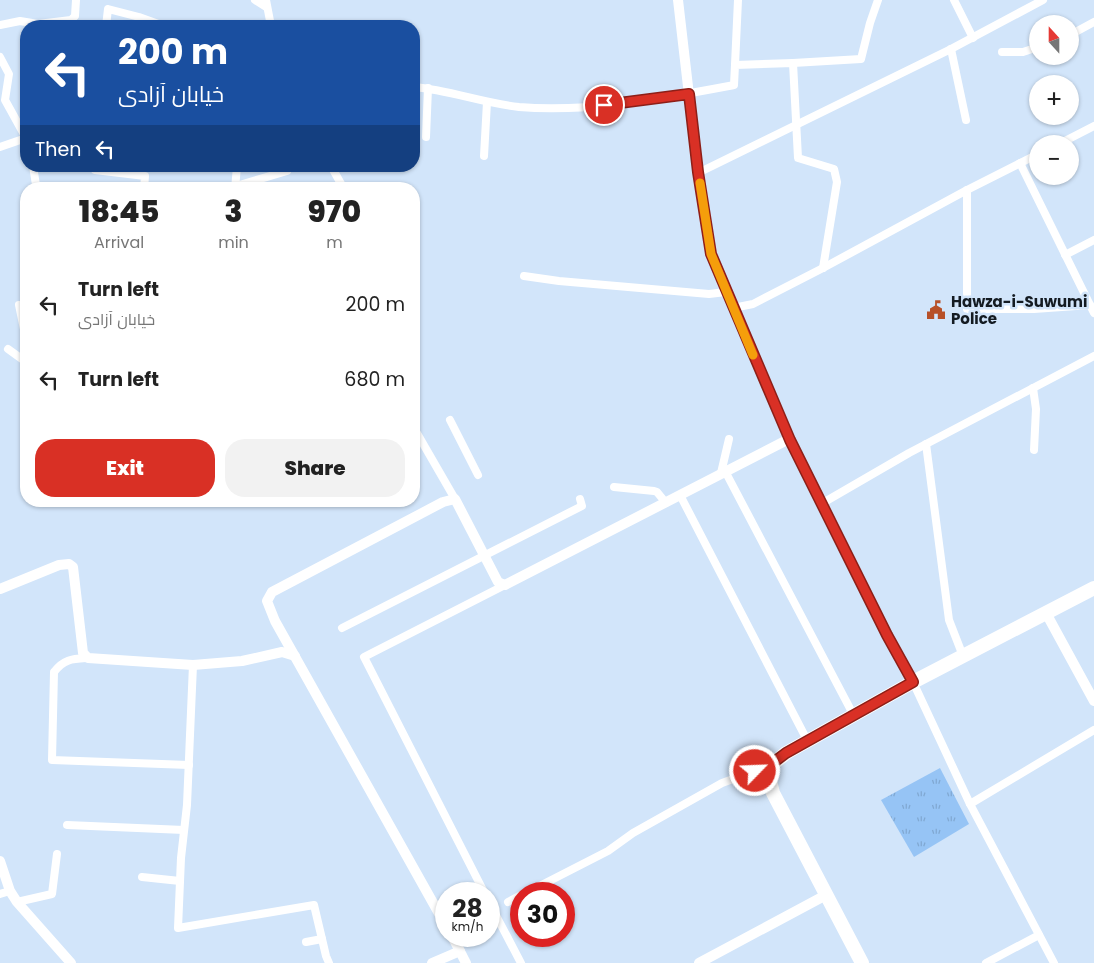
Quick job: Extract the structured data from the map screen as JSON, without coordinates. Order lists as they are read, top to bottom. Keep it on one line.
{"places":{"public building":["Hawza-i-Suwumi Police"]},"north":"top","page":{"map_buttons":["+","−"],"turn":["200 m","خیابان آزادی"],"then":"Then","eta":["18:45","Arrival","3","min","970","m"],"list":[{"name":"Turn left","note":"خیابان آزادی","value":"200 m"},{"name":"Turn left","value":"680 m"}],"buttons":["Exit","Share"],"speed":"28 km/h","limit":"30"}}
